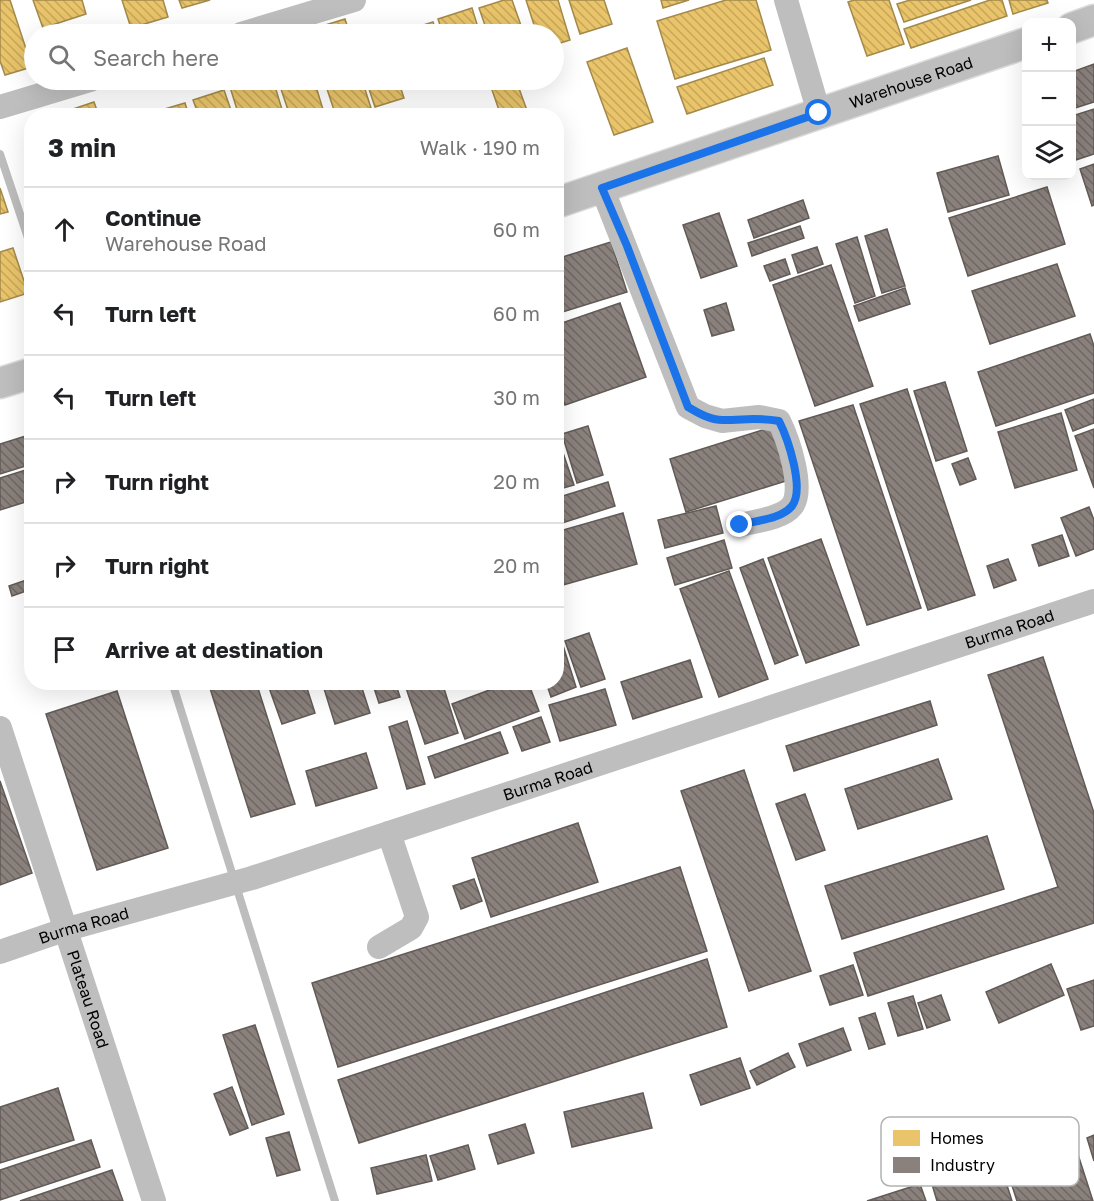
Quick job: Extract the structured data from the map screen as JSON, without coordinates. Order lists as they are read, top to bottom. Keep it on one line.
{"streets":{"main road":["Warehouse Road"],"street":["Burma Road","Plateau Road"]},"crossings":[["Burma Road","Plateau Road"]],"legend":["Homes","Industry"],"page":{"map_buttons":["+","−"],"search":"Search here","heading":["3 min","Walk · 190 m"],"list":[["Continue","Warehouse Road","60 m"],["Turn left","60 m"],["Turn left","30 m"],["Turn right","20 m"],["Turn right","20 m"],"Arrive at destination"]}}
